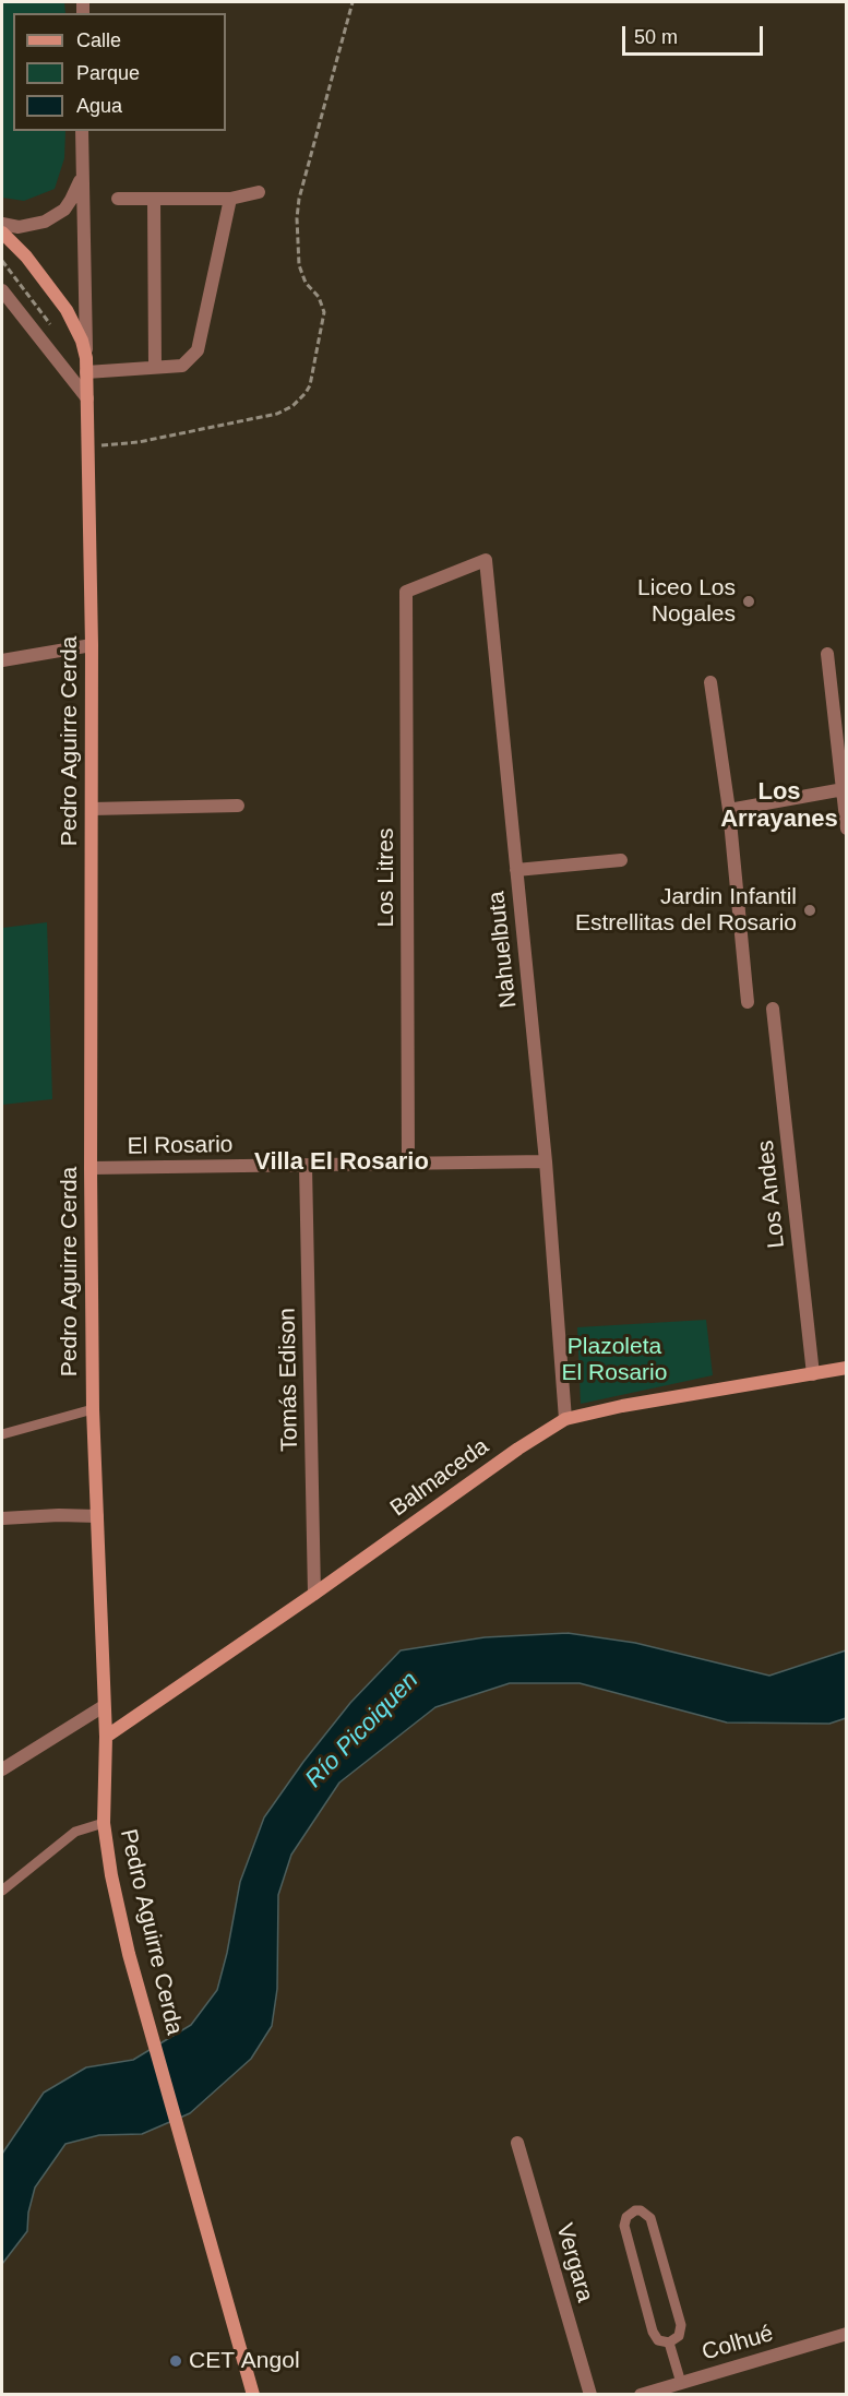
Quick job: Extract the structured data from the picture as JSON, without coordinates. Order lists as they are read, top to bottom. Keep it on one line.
{"streets":{"main road":["Pedro Aguirre Cerda","Balmaceda"],"street":["Los Litres","Nahuelbuta","El Rosario","Los Andes","Tomás Edison","Vergara","Colhué"]},"crossings":[["Pedro Aguirre Cerda","El Rosario"],["Pedro Aguirre Cerda","Balmaceda"],["Los Litres","Nahuelbuta"],["Los Litres","El Rosario"],["Nahuelbuta","El Rosario"],["Nahuelbuta","Balmaceda"],["El Rosario","Tomás Edison"],["Los Andes","Balmaceda"],["Tomás Edison","Balmaceda"]],"districts":["Los Arrayanes","Villa El Rosario"],"water":["Río Picoiquen"],"parks":["Plazoleta El Rosario"],"places":["Liceo Los Nogales","Jardin Infantil Estrellitas del Rosario","CET Angol"],"legend":["Calle","Parque","Agua"],"scale_bar":"50 m"}
